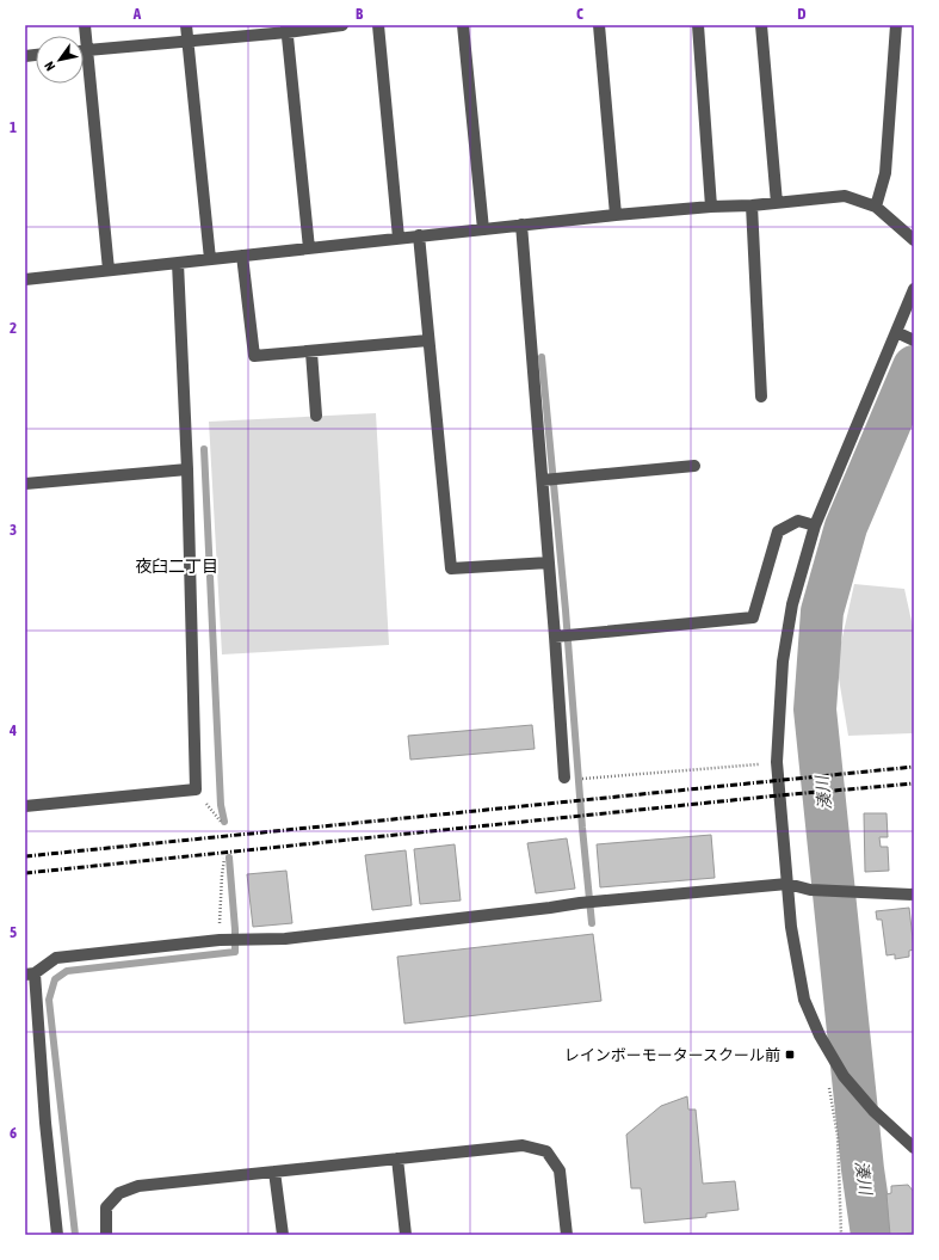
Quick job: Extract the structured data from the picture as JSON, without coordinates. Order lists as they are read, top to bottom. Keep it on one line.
{"districts":["夜臼二丁目"],"water":["湊川"],"places":{"transit":["レインボーモータースクール前"]},"north":"bottom left","grid":{"columns":["A","B","C","D"],"rows":["1","2","3","4","5","6"]}}
